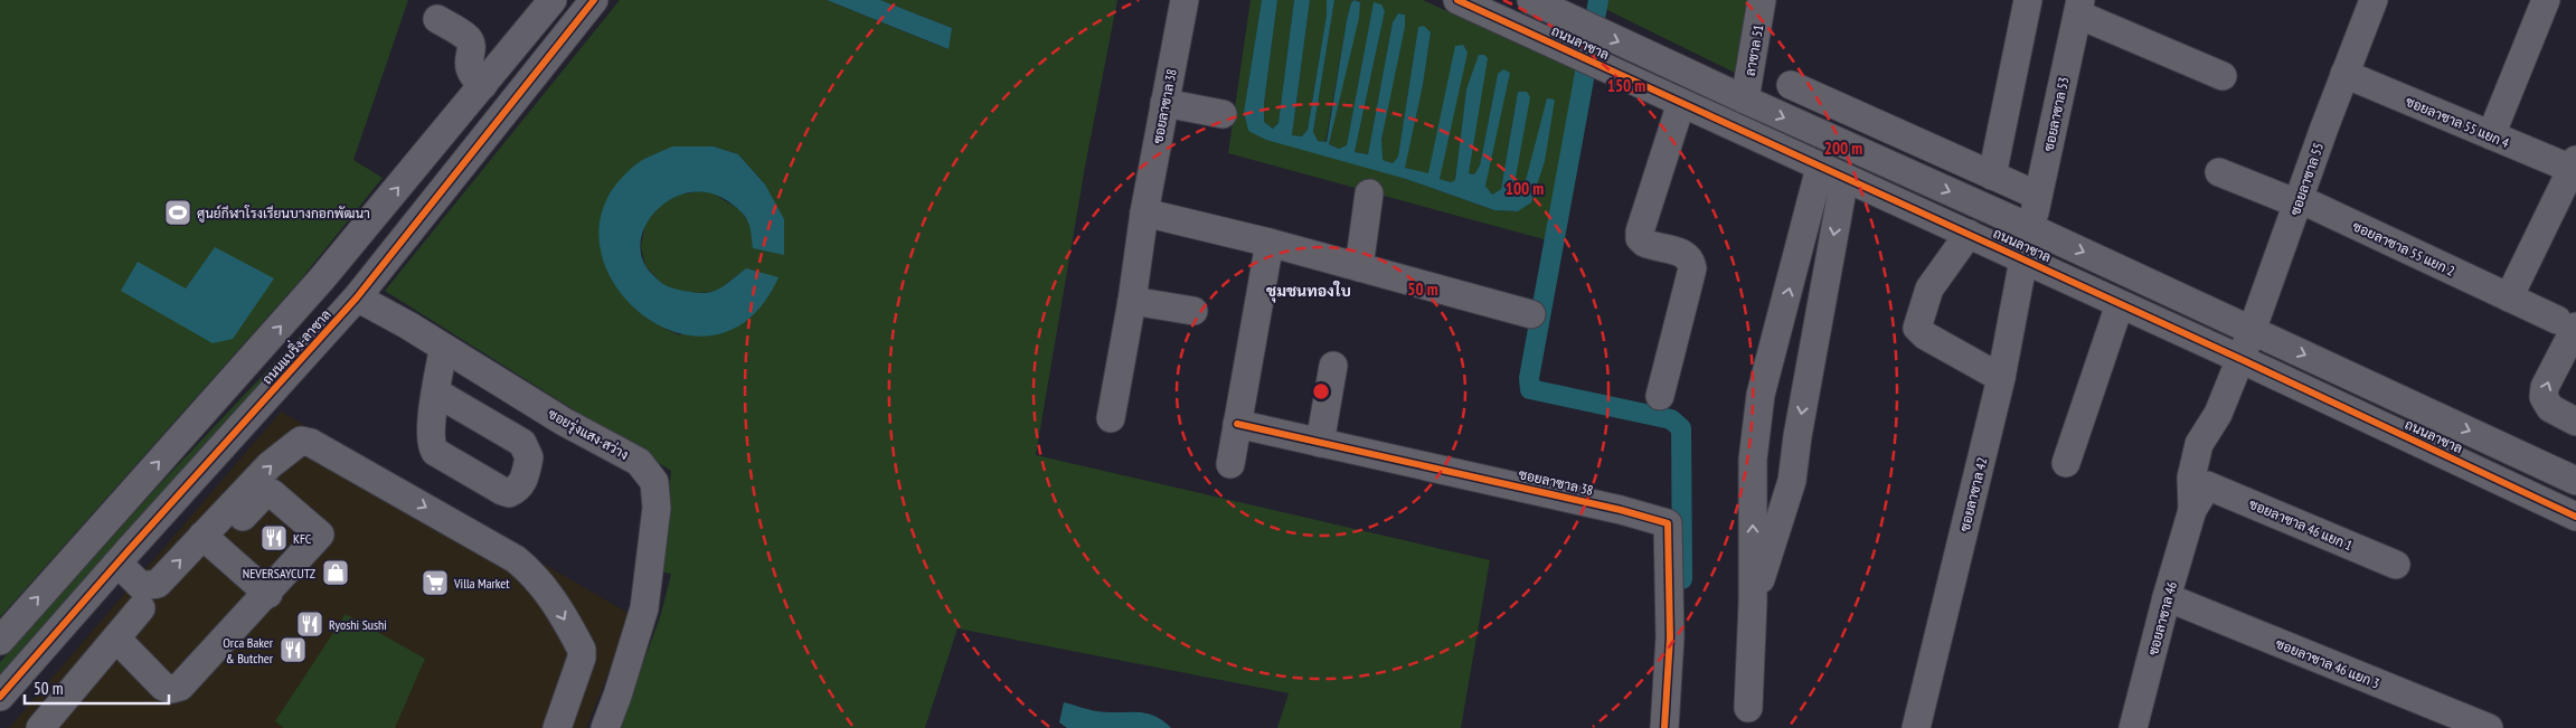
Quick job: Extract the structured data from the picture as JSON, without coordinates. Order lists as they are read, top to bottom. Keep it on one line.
{"streets":{"street":["ถนนลาซาล","ลาซาล 51","ซอยลาซาล 38","ซอยลาซาล 53","ซอยลาซาล 55 แยก 4","ซอยลาซาล 55","ซอยลาซาล 55 แยก 2","ถนนแบริ่ง-ลาซาล","ซอยรุ่งแสง-สว่าง","ซอยลาซาล 42","ซอยลาซาล 46 แยก 1","ซอยลาซาล 46","ซอยลาซาล 46 แยก 3"]},"crossings":[["ถนนลาซาล","ลาซาล 51"],["ถนนลาซาล","ซอยลาซาล 53"],["ถนนลาซาล","ซอยลาซาล 55"],["ถนนลาซาล","ซอยลาซาล 42"],["ถนนลาซาล","ซอยลาซาล 46"],["ซอยลาซาล 55 แยก 4","ซอยลาซาล 55"],["ซอยลาซาล 55","ซอยลาซาล 55 แยก 2"],["ซอยลาซาล 55","ซอยลาซาล 46"],["ถนนแบริ่ง-ลาซาล","ซอยรุ่งแสง-สว่าง"],["ซอยลาซาล 46 แยก 1","ซอยลาซาล 46"],["ซอยลาซาล 46","ซอยลาซาล 46 แยก 3"]],"districts":["ชุมชนทองใบ"],"places":{"sports":["ศูนย์กีฬาโรงเรียนบางกอกพัฒนา"],"restaurant":["KFC","Ryoshi Sushi","Orca Baker & Butcher"],"shop":["NEVERSAYCUTZ"],"supermarket":["Villa Market"]},"scale_bar":"50 m","rings":["150 m","200 m","100 m","50 m"]}
